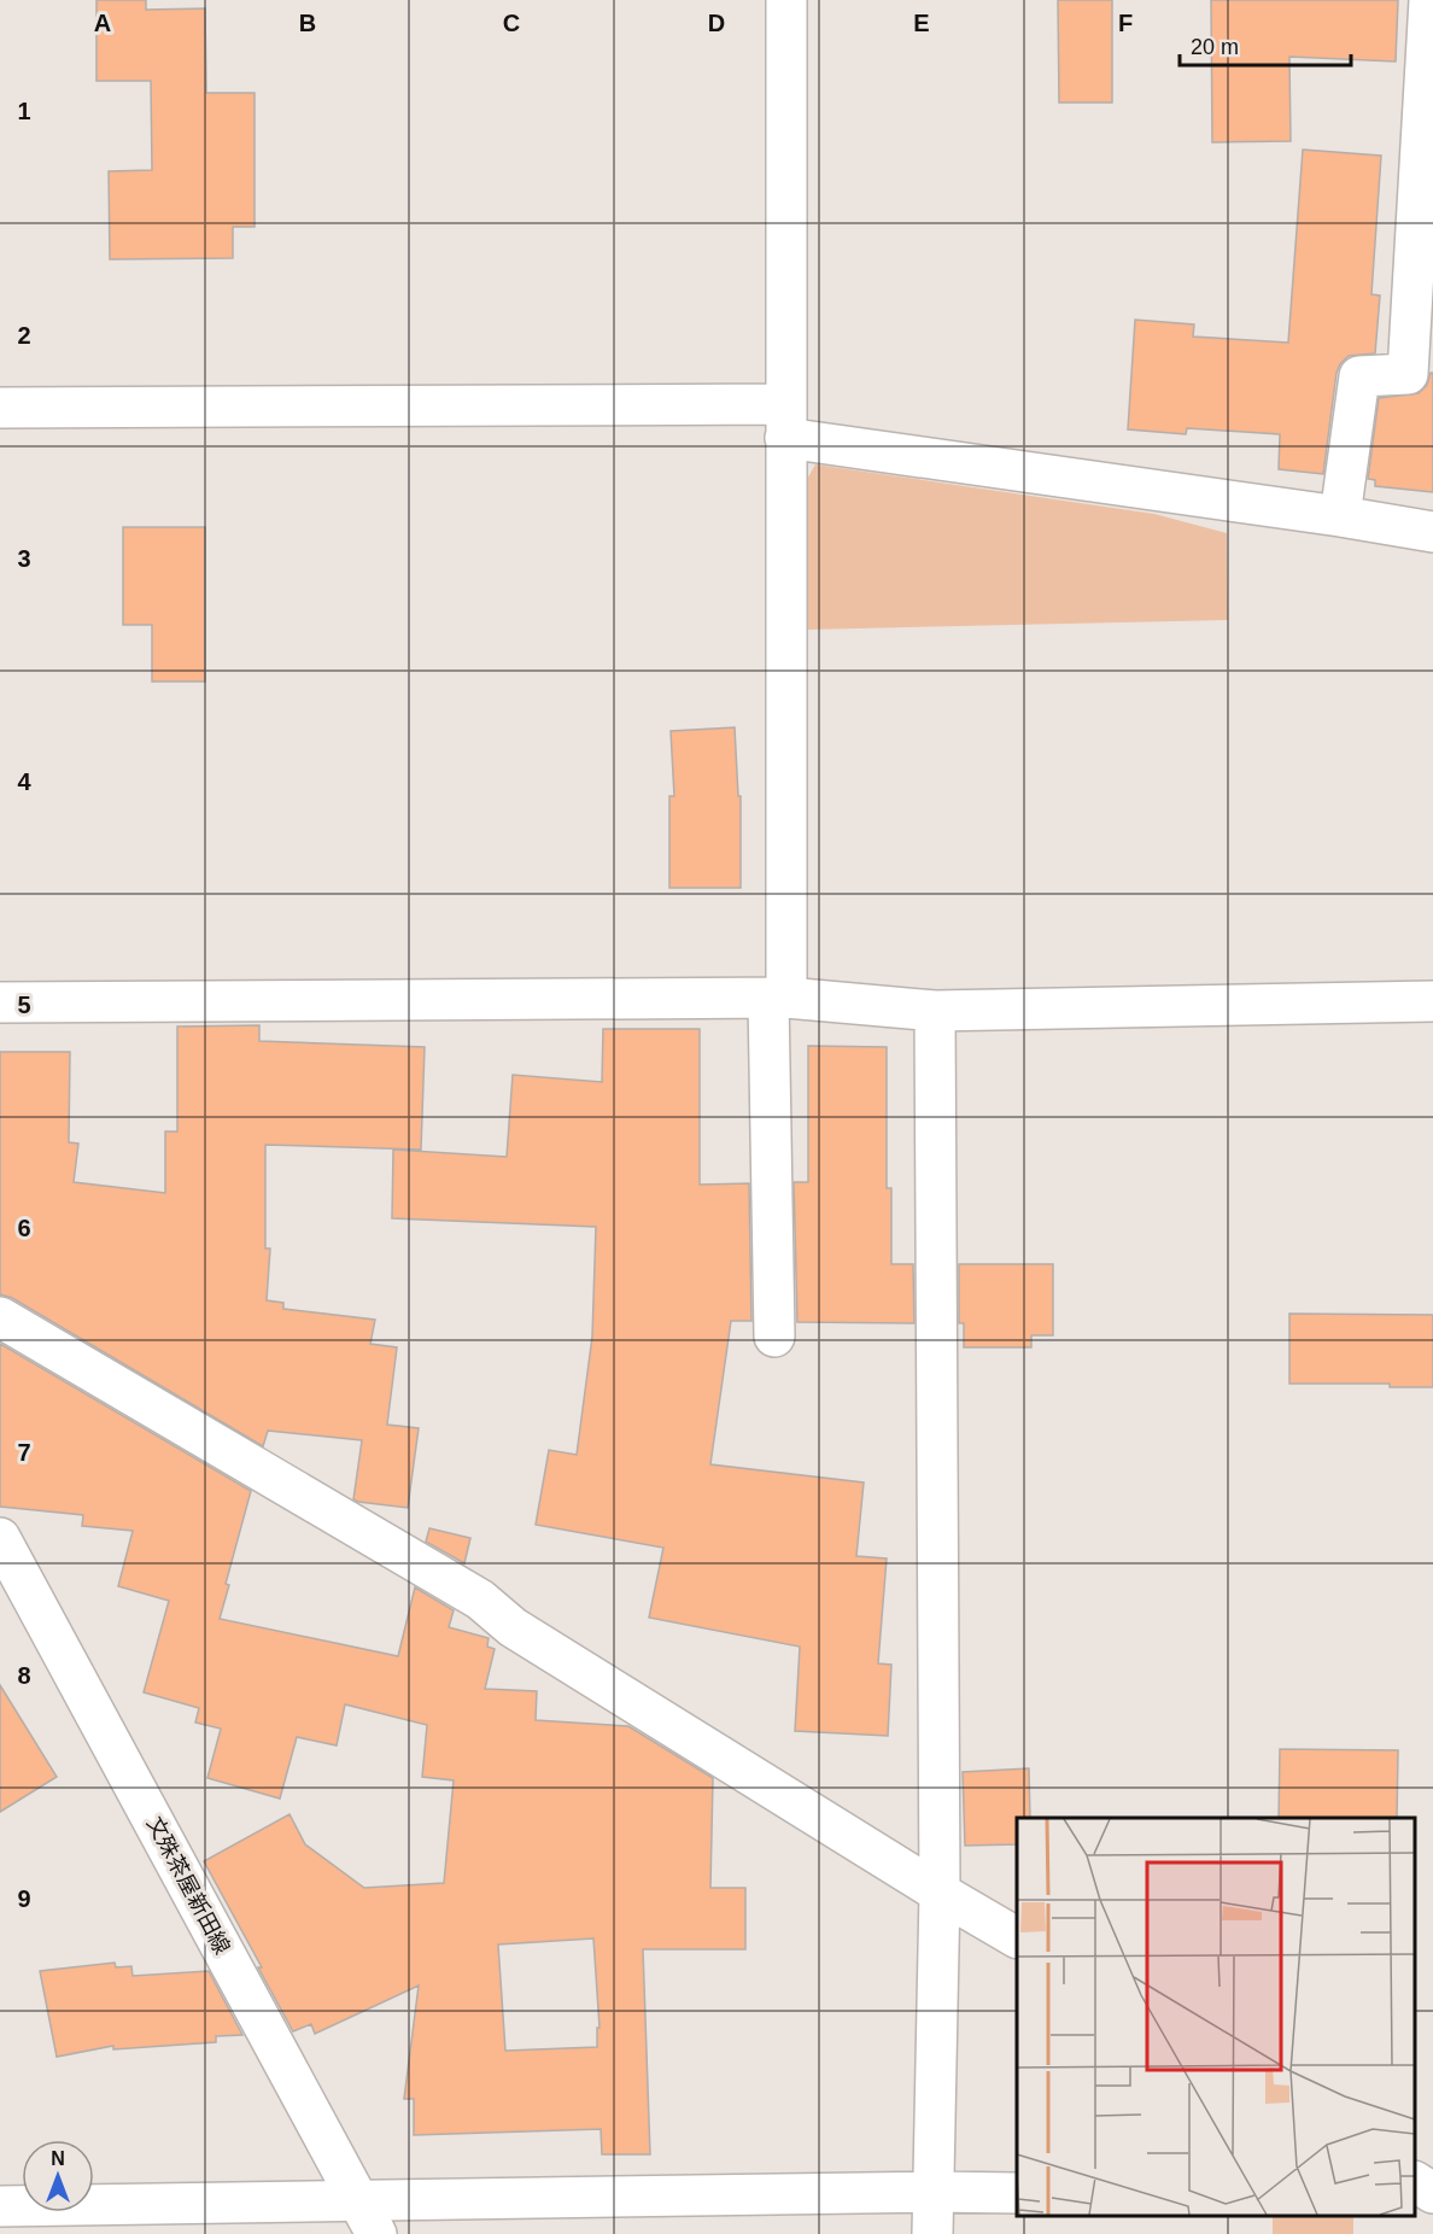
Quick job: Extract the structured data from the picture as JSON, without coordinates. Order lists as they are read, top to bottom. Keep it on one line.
{"streets":{"street":["文殊茶屋新田線"]},"scale_bar":"20 m","north":"top","grid":{"columns":["A","B","C","D","E","F"],"rows":["1","2","3","4","5","6","7","8","9"]}}
